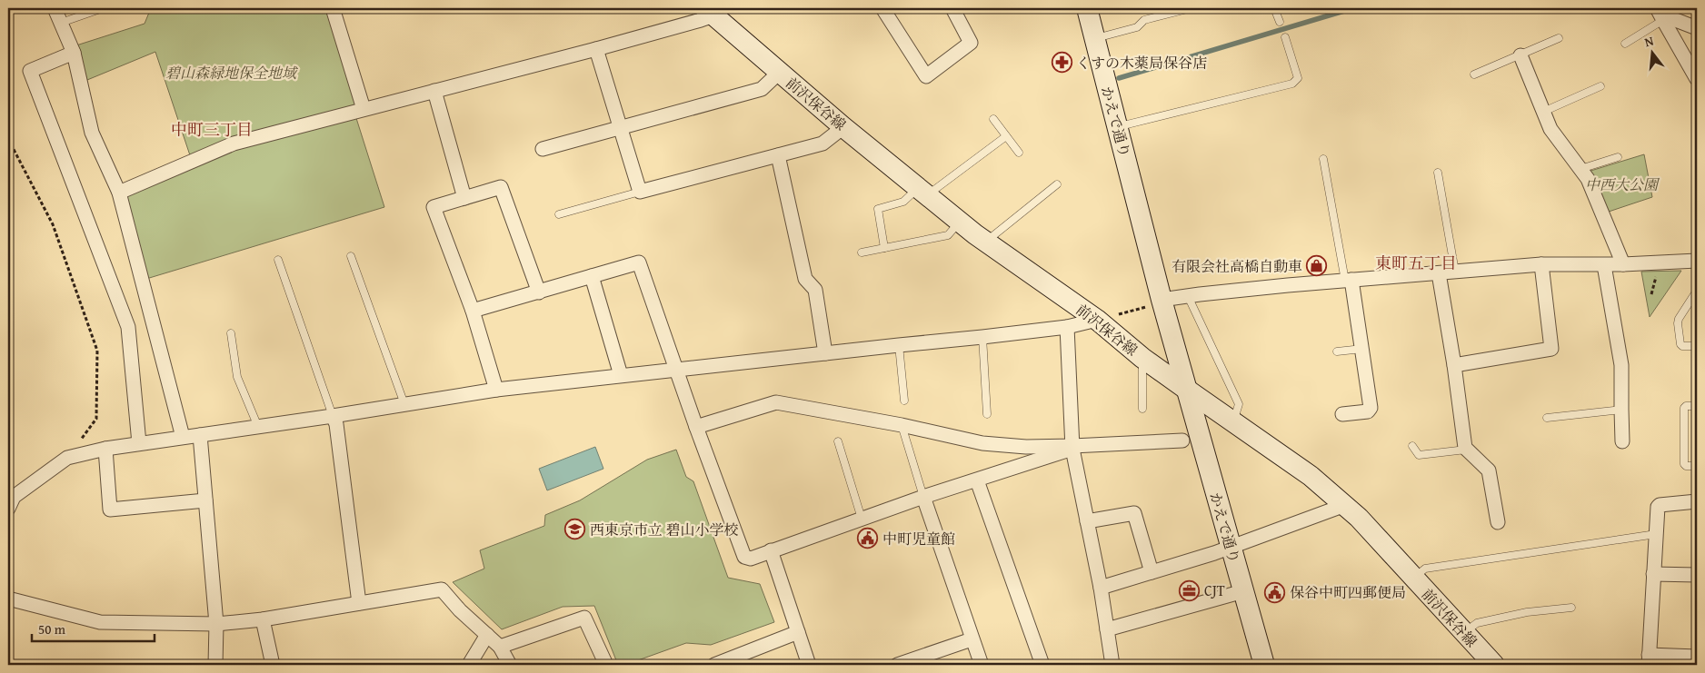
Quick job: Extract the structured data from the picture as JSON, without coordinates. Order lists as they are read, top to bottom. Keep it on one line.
{"streets":{"main road":["前沢保谷線","かえで通り"]},"crossings":[["前沢保谷線","かえで通り"]],"districts":["中町三丁目","東町五丁目"],"parks":["碧山森緑地保全地域","中西大公園"],"places":{"pharmacy":["くすの木薬局保谷店"],"shop":["有限会社高橋自動車"],"school or university":["西東京市立 碧山小学校"],"public building":["中町児童館","保谷中町四郵便局"],"office":["CJT"]},"scale_bar":"50 m","north":"top"}
